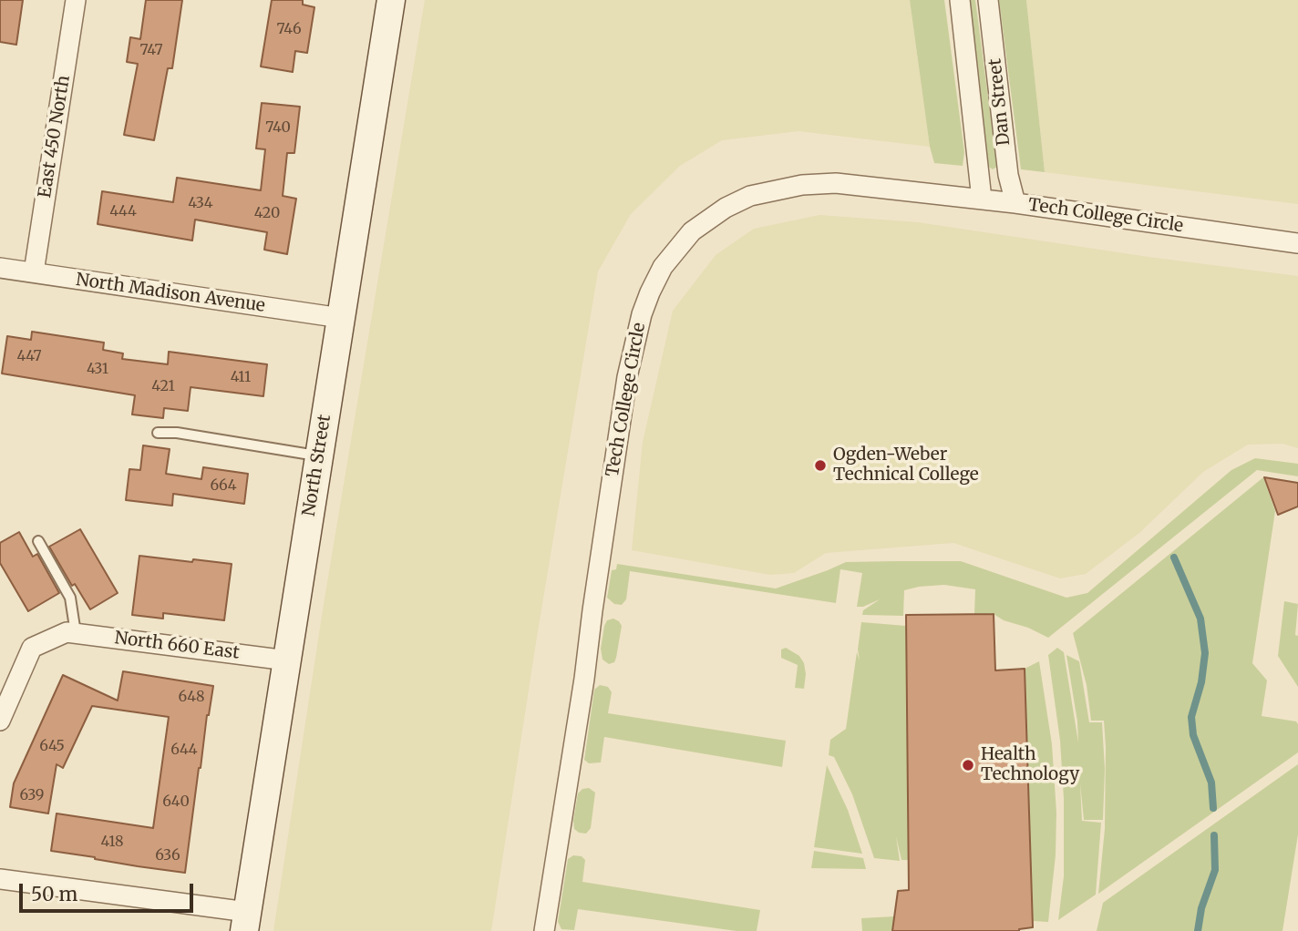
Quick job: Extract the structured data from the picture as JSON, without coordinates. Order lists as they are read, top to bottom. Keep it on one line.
{"streets":{"main road":["North Street"],"street":["Dan Street","East 450 North","Tech College Circle","North Madison Avenue","North 660 East"]},"crossings":[["Dan Street","Tech College Circle"],["East 450 North","North Madison Avenue"],["North Madison Avenue","North Street"],["North Street","North 660 East"]],"places":["Ogden-Weber Technical College","Health Technology"],"house_numbers":["746","747","740","434","444","420","447","431","411","421","664","648","645","644","639","640","418","636"],"scale_bar":"50 m"}
